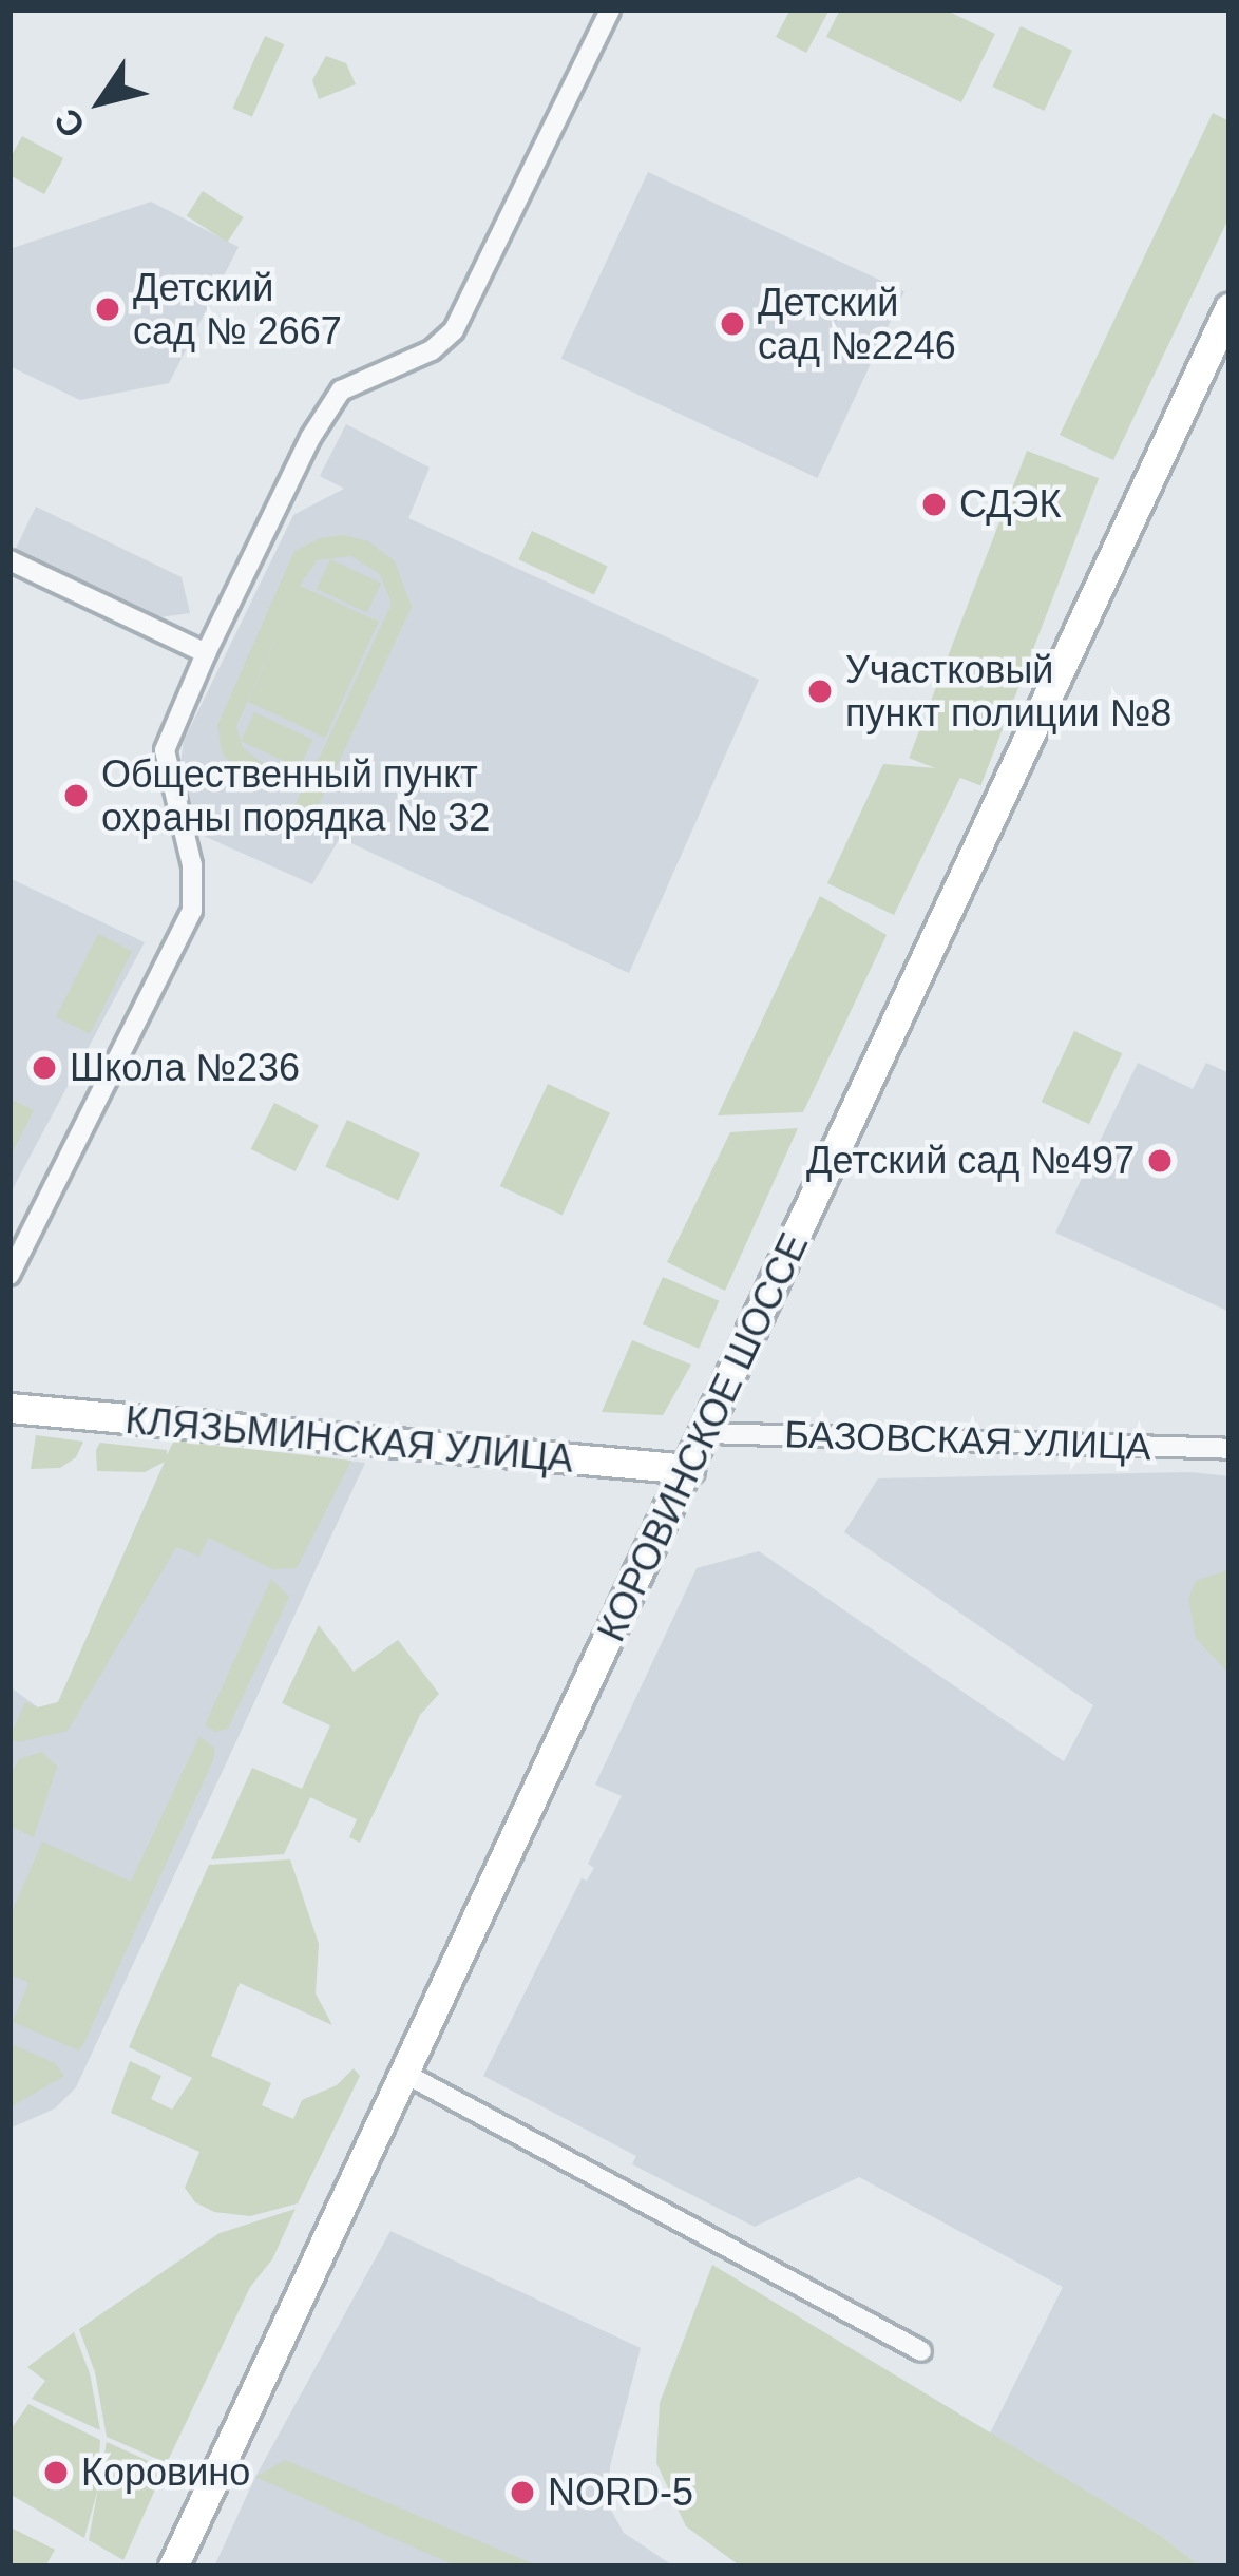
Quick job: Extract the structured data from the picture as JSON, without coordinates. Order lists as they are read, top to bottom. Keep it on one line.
{"streets":{"main road":["КОРОВИНСКОЕ ШОССЕ","КЛЯЗЬМИНСКАЯ УЛИЦА"],"street":["БАЗОВСКАЯ УЛИЦА"]},"crossings":[["КОРОВИНСКОЕ ШОССЕ","КЛЯЗЬМИНСКАЯ УЛИЦА"],["КОРОВИНСКОЕ ШОССЕ","БАЗОВСКАЯ УЛИЦА"]],"places":["Детский сад № 2667","Детский сад №2246","СДЭК","Участковый пункт полиции №8","Общественный пункт охраны порядка № 32","Школа №236","Детский сад №497","Коровино","NORD-5"],"north":"bottom left"}
